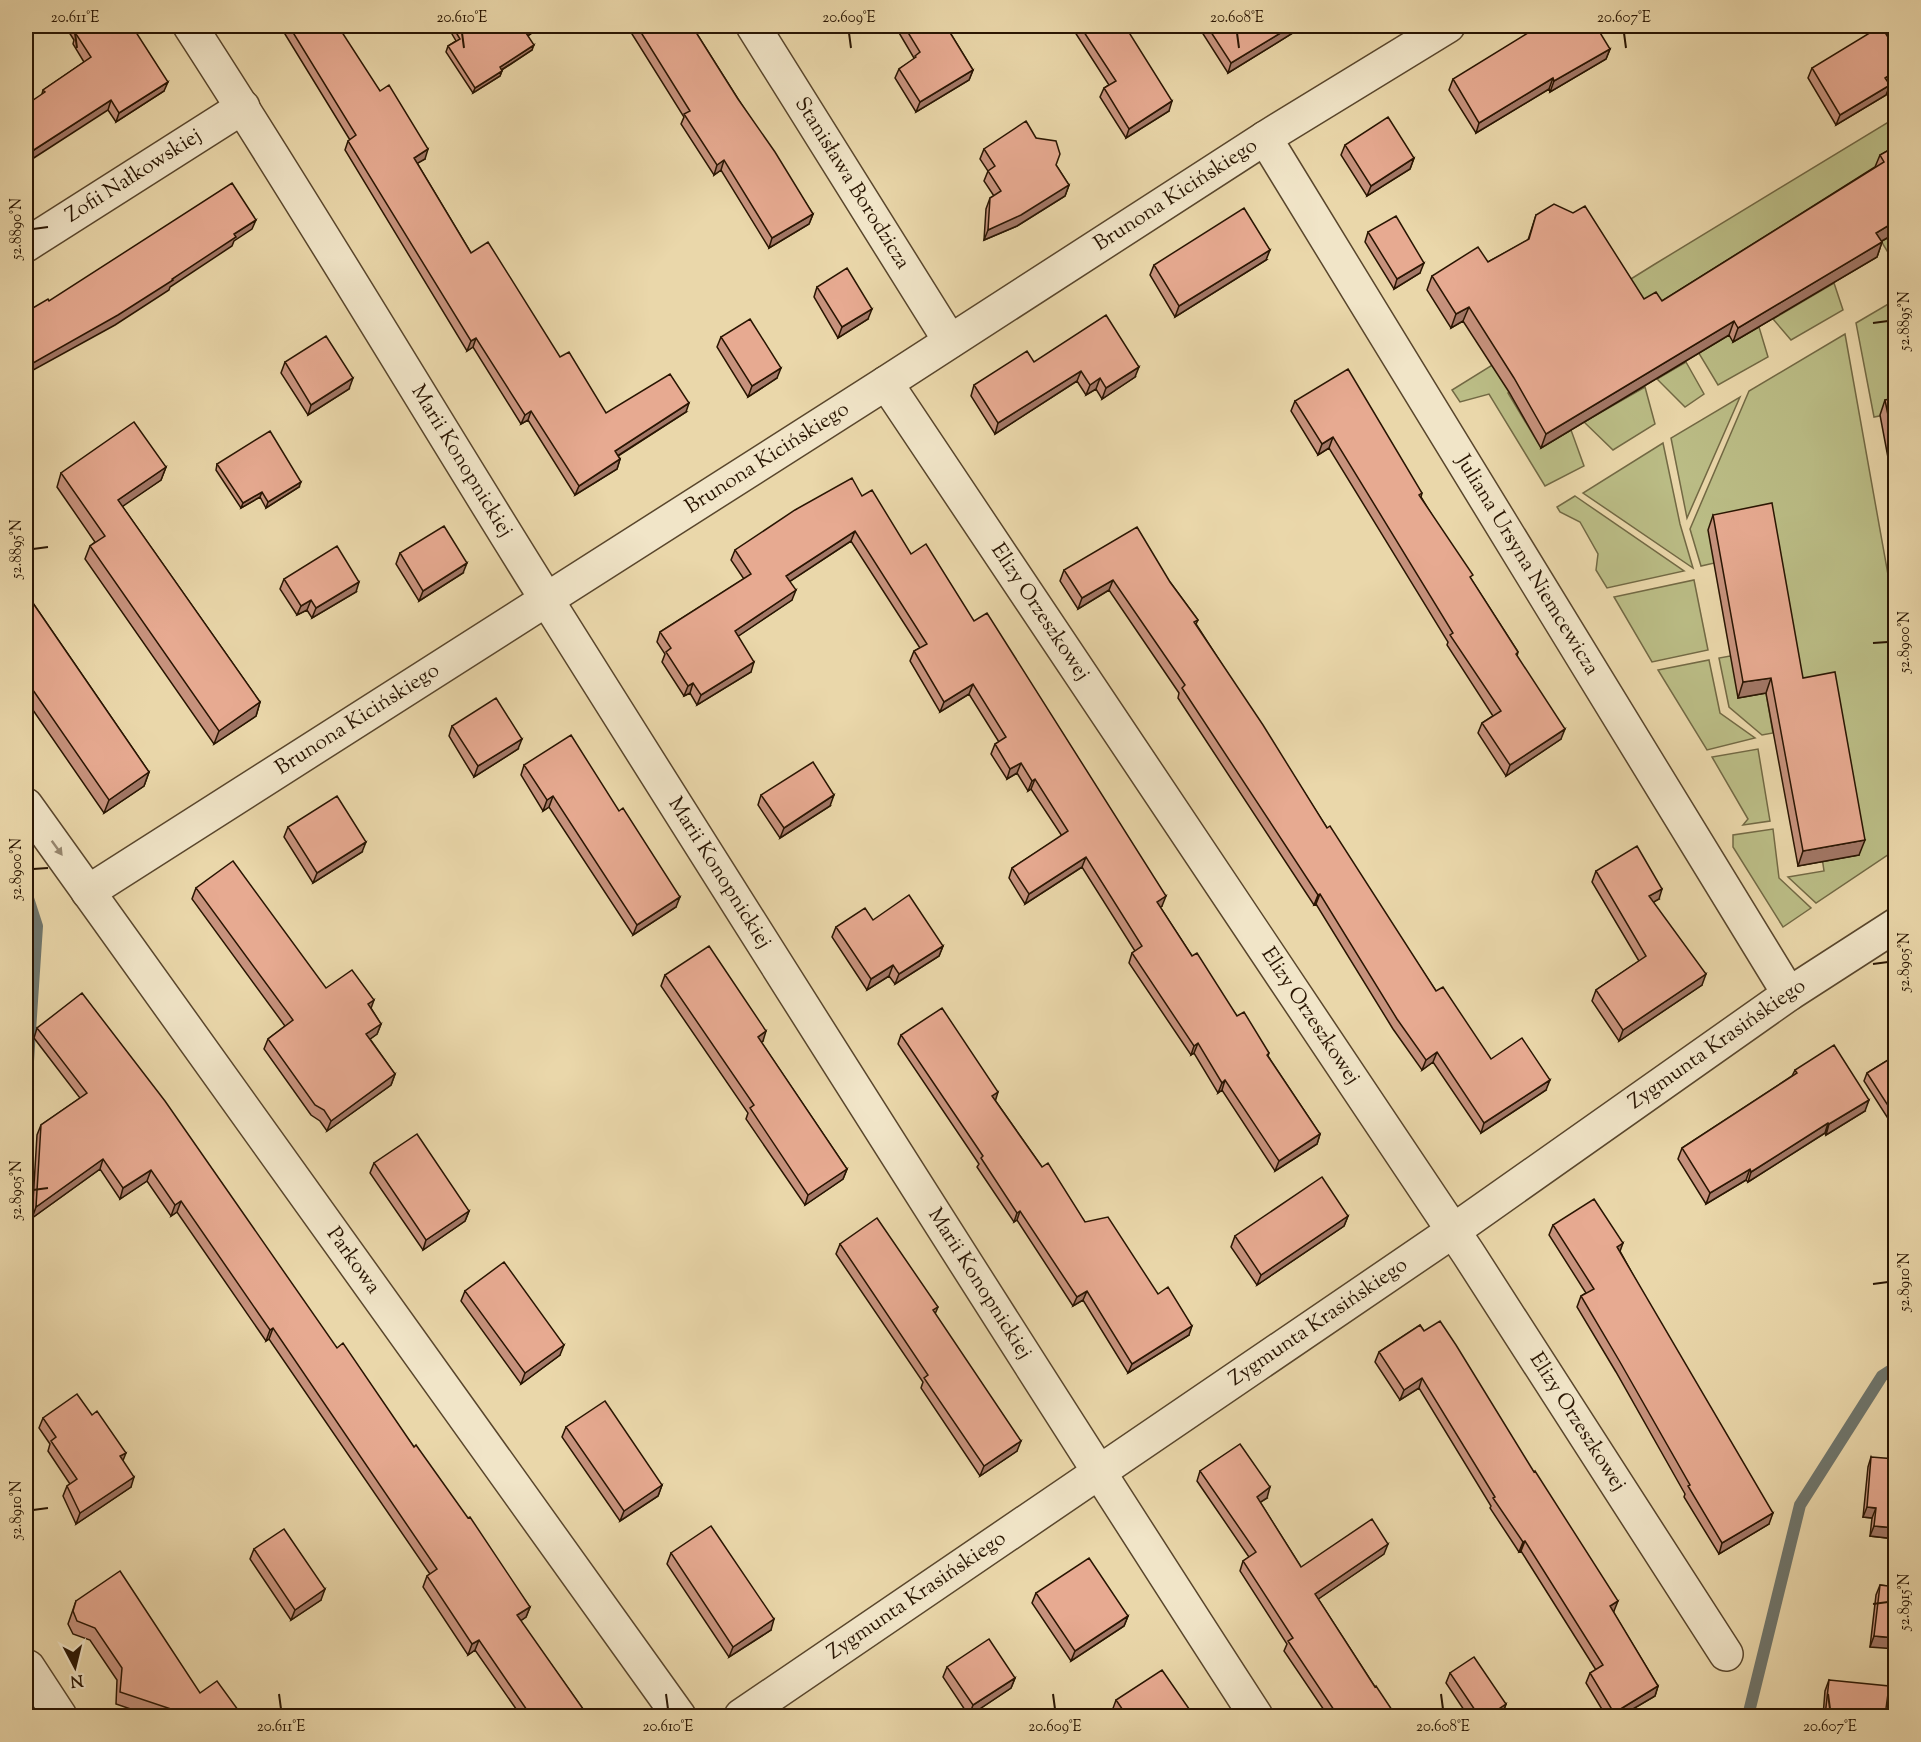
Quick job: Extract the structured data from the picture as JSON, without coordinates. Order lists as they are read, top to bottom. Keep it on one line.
{"streets":{"street":["Zofii Nałkowskiej","Stanisława Borodzicza","Brunona Kicińskiego","Marii Konopnickiej","Juliana Ursyna Niemcewicza","Elizy Orzeszkowej","Zygmunta Krasińskiego","Parkowa"]},"crossings":[["Zofii Nałkowskiej","Marii Konopnickiej"],["Stanisława Borodzicza","Brunona Kicińskiego"],["Brunona Kicińskiego","Marii Konopnickiej"],["Brunona Kicińskiego","Juliana Ursyna Niemcewicza"],["Brunona Kicińskiego","Elizy Orzeszkowej"],["Brunona Kicińskiego","Parkowa"],["Marii Konopnickiej","Zygmunta Krasińskiego"],["Juliana Ursyna Niemcewicza","Zygmunta Krasińskiego"],["Elizy Orzeszkowej","Zygmunta Krasińskiego"]],"north":"bottom","coordinates":["20.611°E","20.610°E","20.609°E","20.608°E","20.607°E","52.8890°N","52.8895°N","52.8900°N","52.8905°N","52.8910°N","52.8915°N"]}
